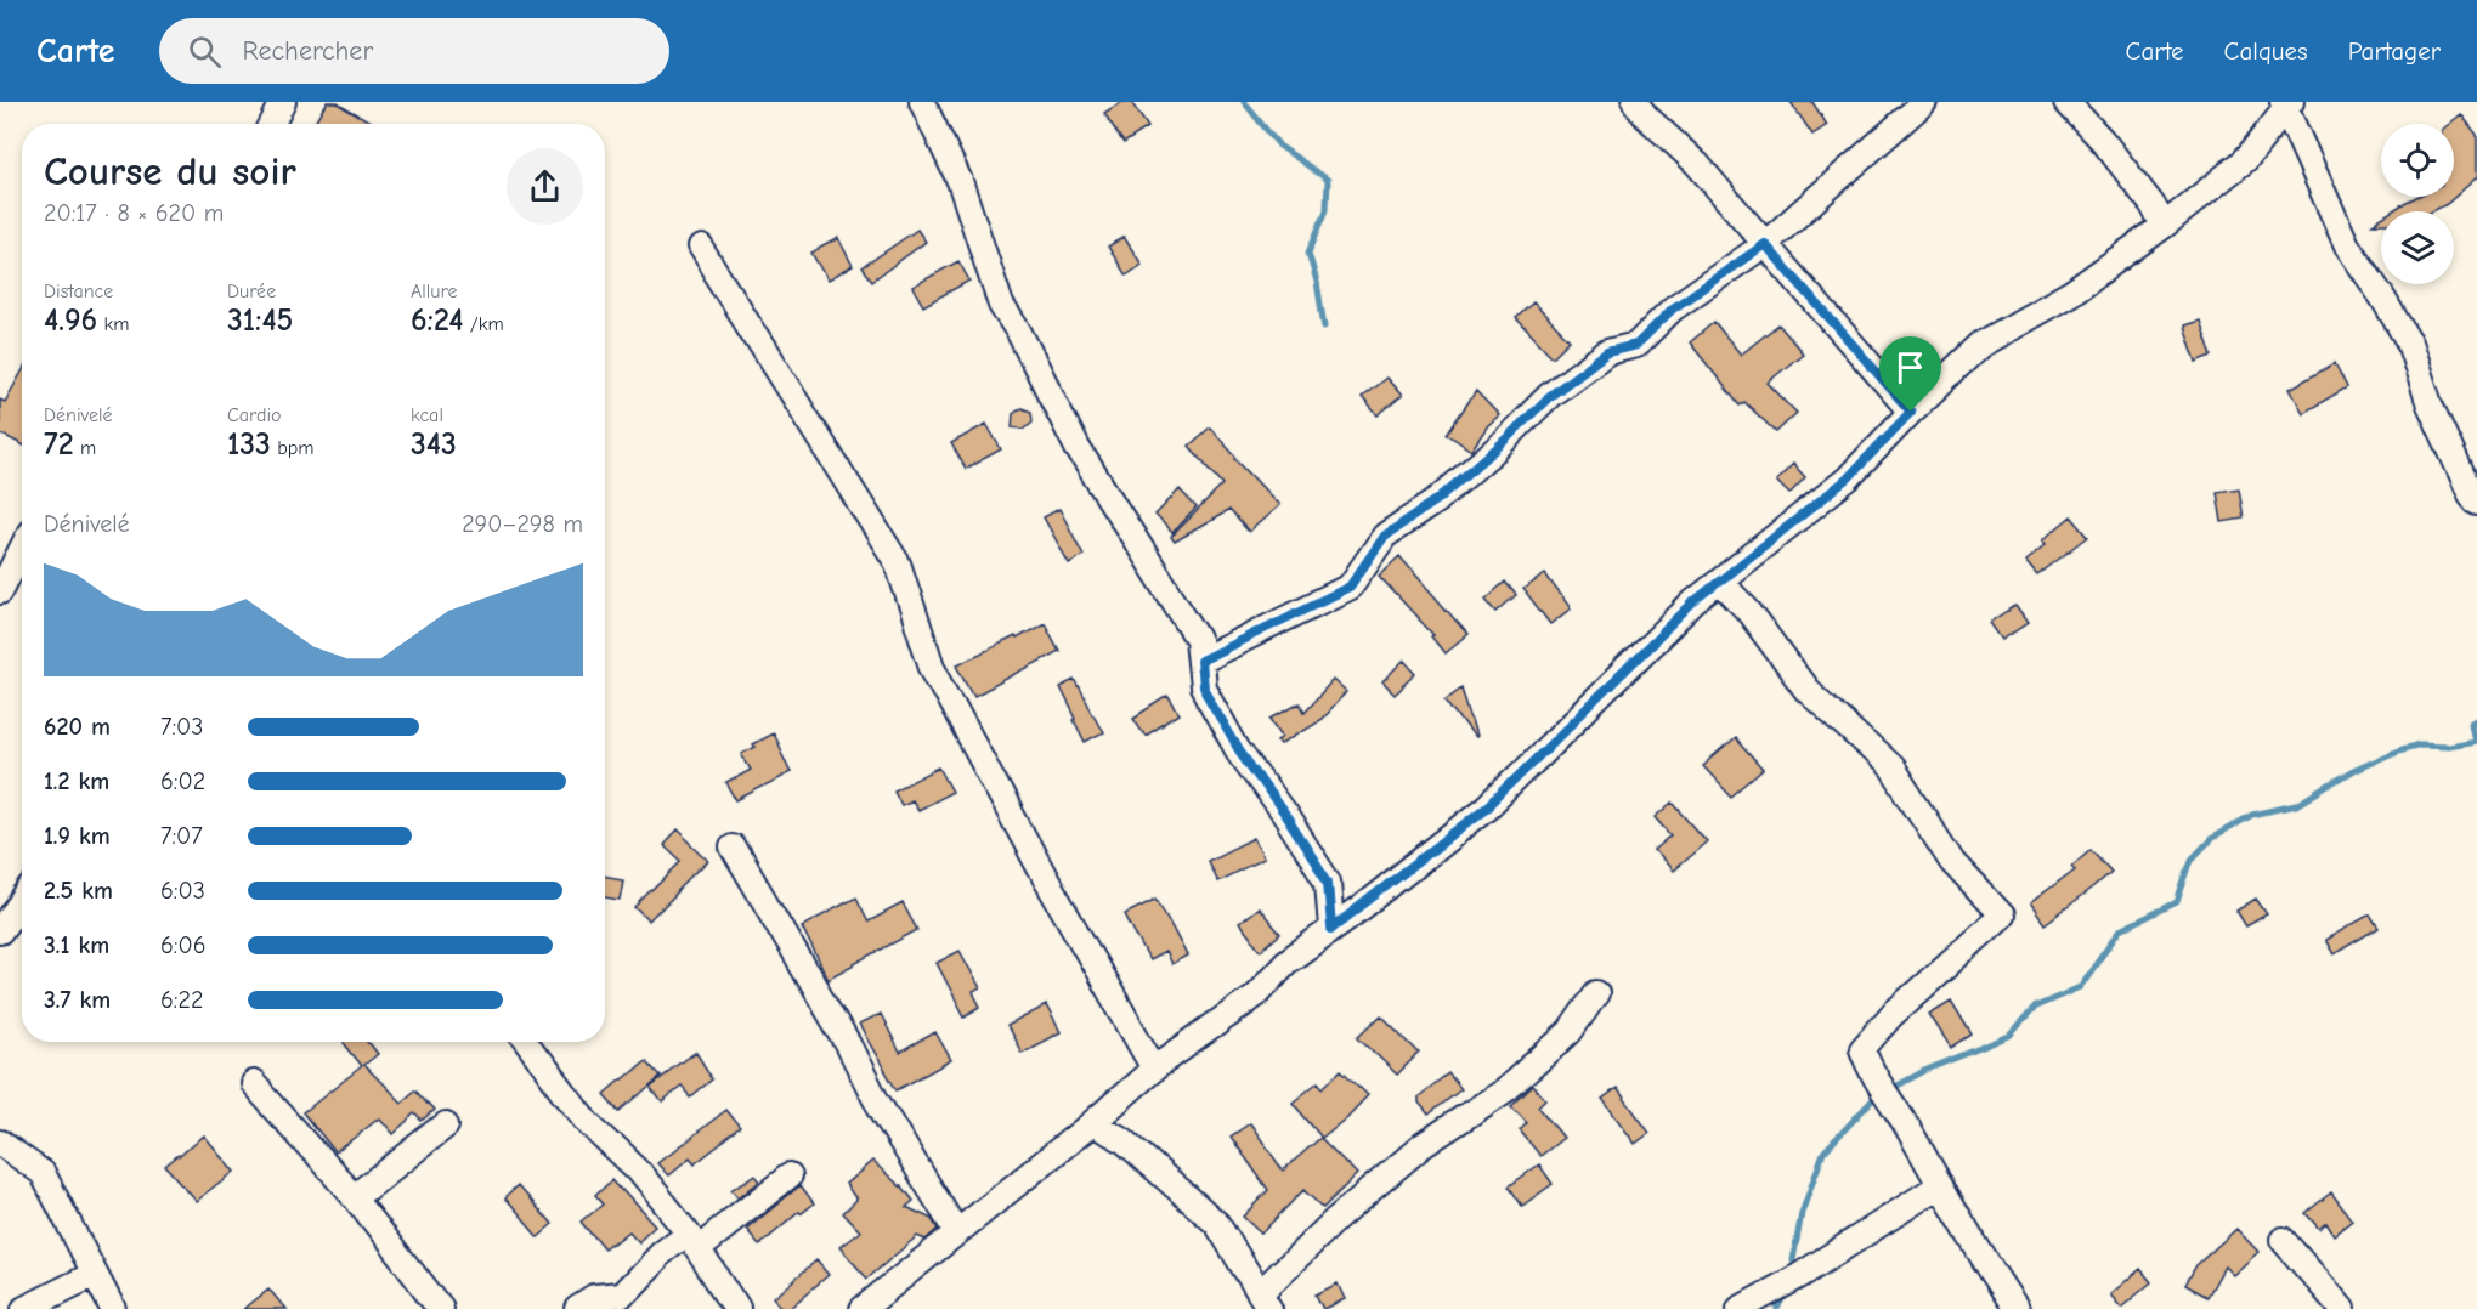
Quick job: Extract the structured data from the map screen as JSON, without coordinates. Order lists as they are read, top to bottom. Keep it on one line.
{"page":{"header":"Carte","search":"Rechercher","nav":["Carte","Calques","Partager"],"heading":["Course du soir","20:17 · 8 × 620 m"],"stats":[["Distance","4.96 km"],["Durée","31:45"],["Allure","6:24 /km"],["Dénivelé","72 m"],["Cardio","133 bpm"],["kcal","343"]],"chart":["Dénivelé","290–298 m"],"list":[{"name":"620 m","note":"7:03"},{"name":"1.2 km","note":"6:02"},{"name":"1.9 km","note":"7:07"},{"name":"2.5 km","note":"6:03"},{"name":"3.1 km","note":"6:06"},{"name":"3.7 km","note":"6:22"}]}}
